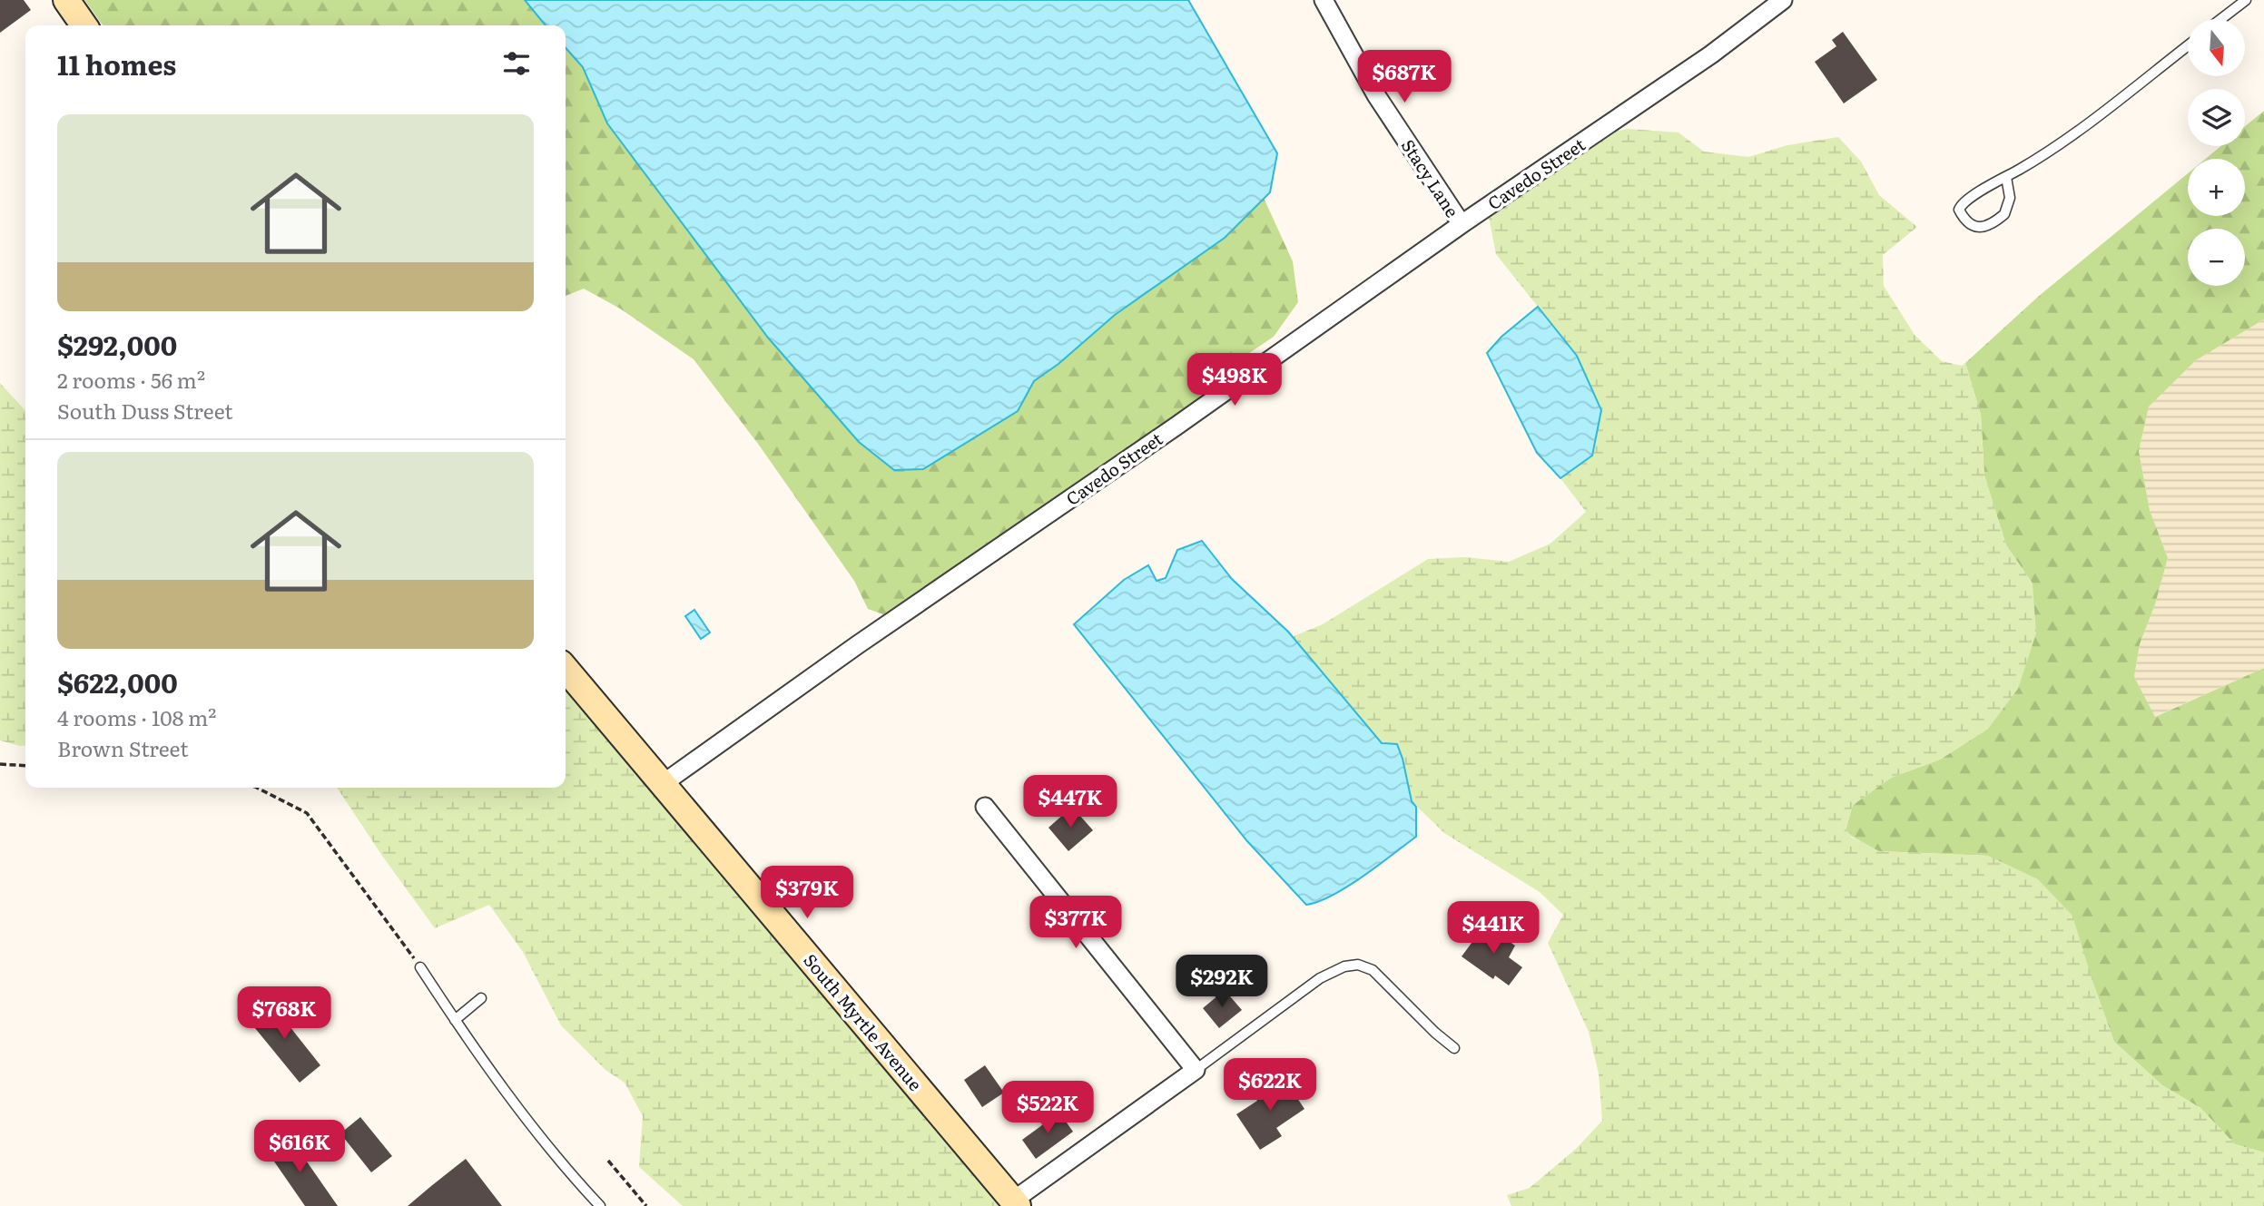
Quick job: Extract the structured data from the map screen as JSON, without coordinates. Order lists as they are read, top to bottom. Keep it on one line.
{"streets":{"street":["Cavedo Street","Stacy Lane","South Myrtle Avenue"]},"crossings":[["Cavedo Street","Stacy Lane"],["Cavedo Street","South Myrtle Avenue"]],"north":"bottom","page":{"map_buttons":["+","−"],"heading":"11 homes","price":["$687K","$498K","$447K","$379K","$377K","$441K","$292K","$768K","$622K","$522K","$616K"],"list":[{"name":"$292,000","note":"2 rooms · 56 m² · South Duss Street"},{"name":"$622,000","note":"4 rooms · 108 m² · Brown Street"}]}}
